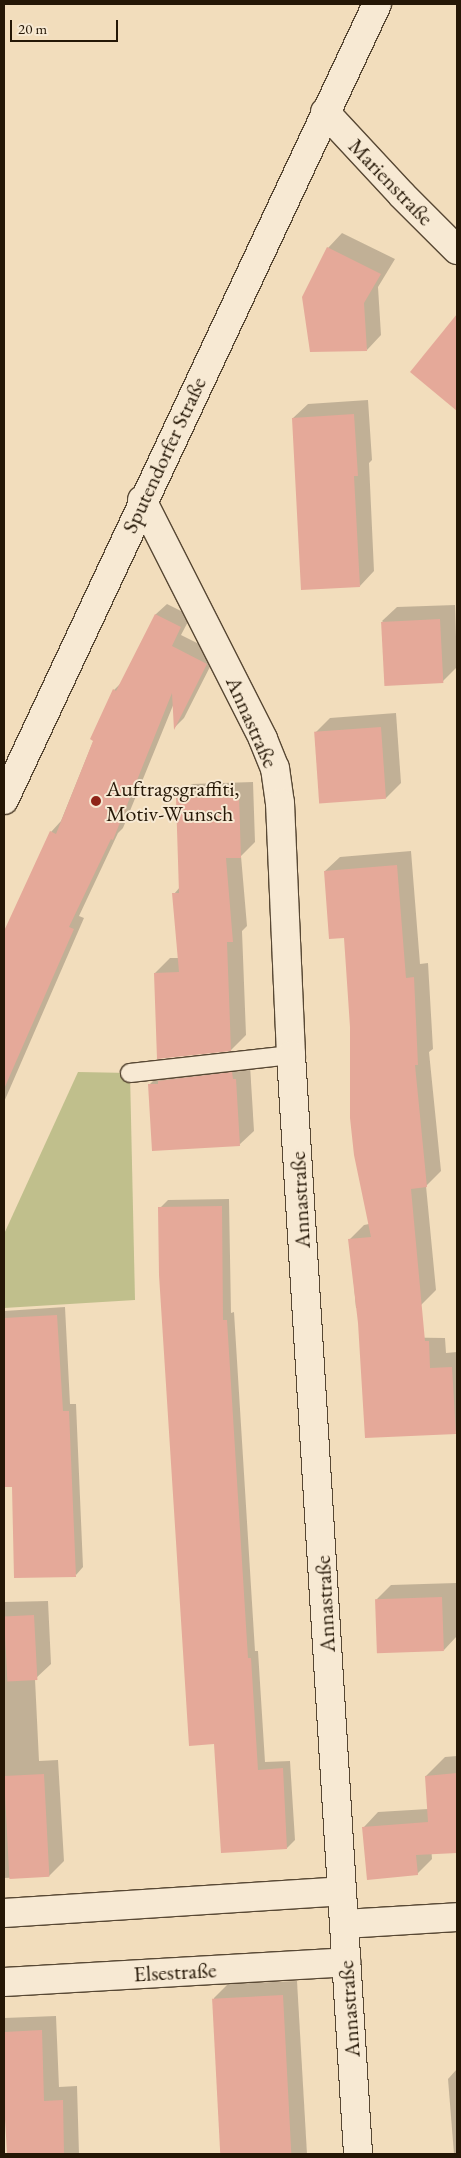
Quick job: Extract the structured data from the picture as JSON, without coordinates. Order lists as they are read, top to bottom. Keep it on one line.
{"streets":{"street":["Marienstraße","Sputendorfer Straße","Annastraße","Elsestraße"]},"crossings":[["Marienstraße","Sputendorfer Straße"],["Sputendorfer Straße","Annastraße"],["Annastraße","Elsestraße"]],"places":["Auftragsgraffiti, Motiv-Wunsch"],"scale_bar":"20 m"}
